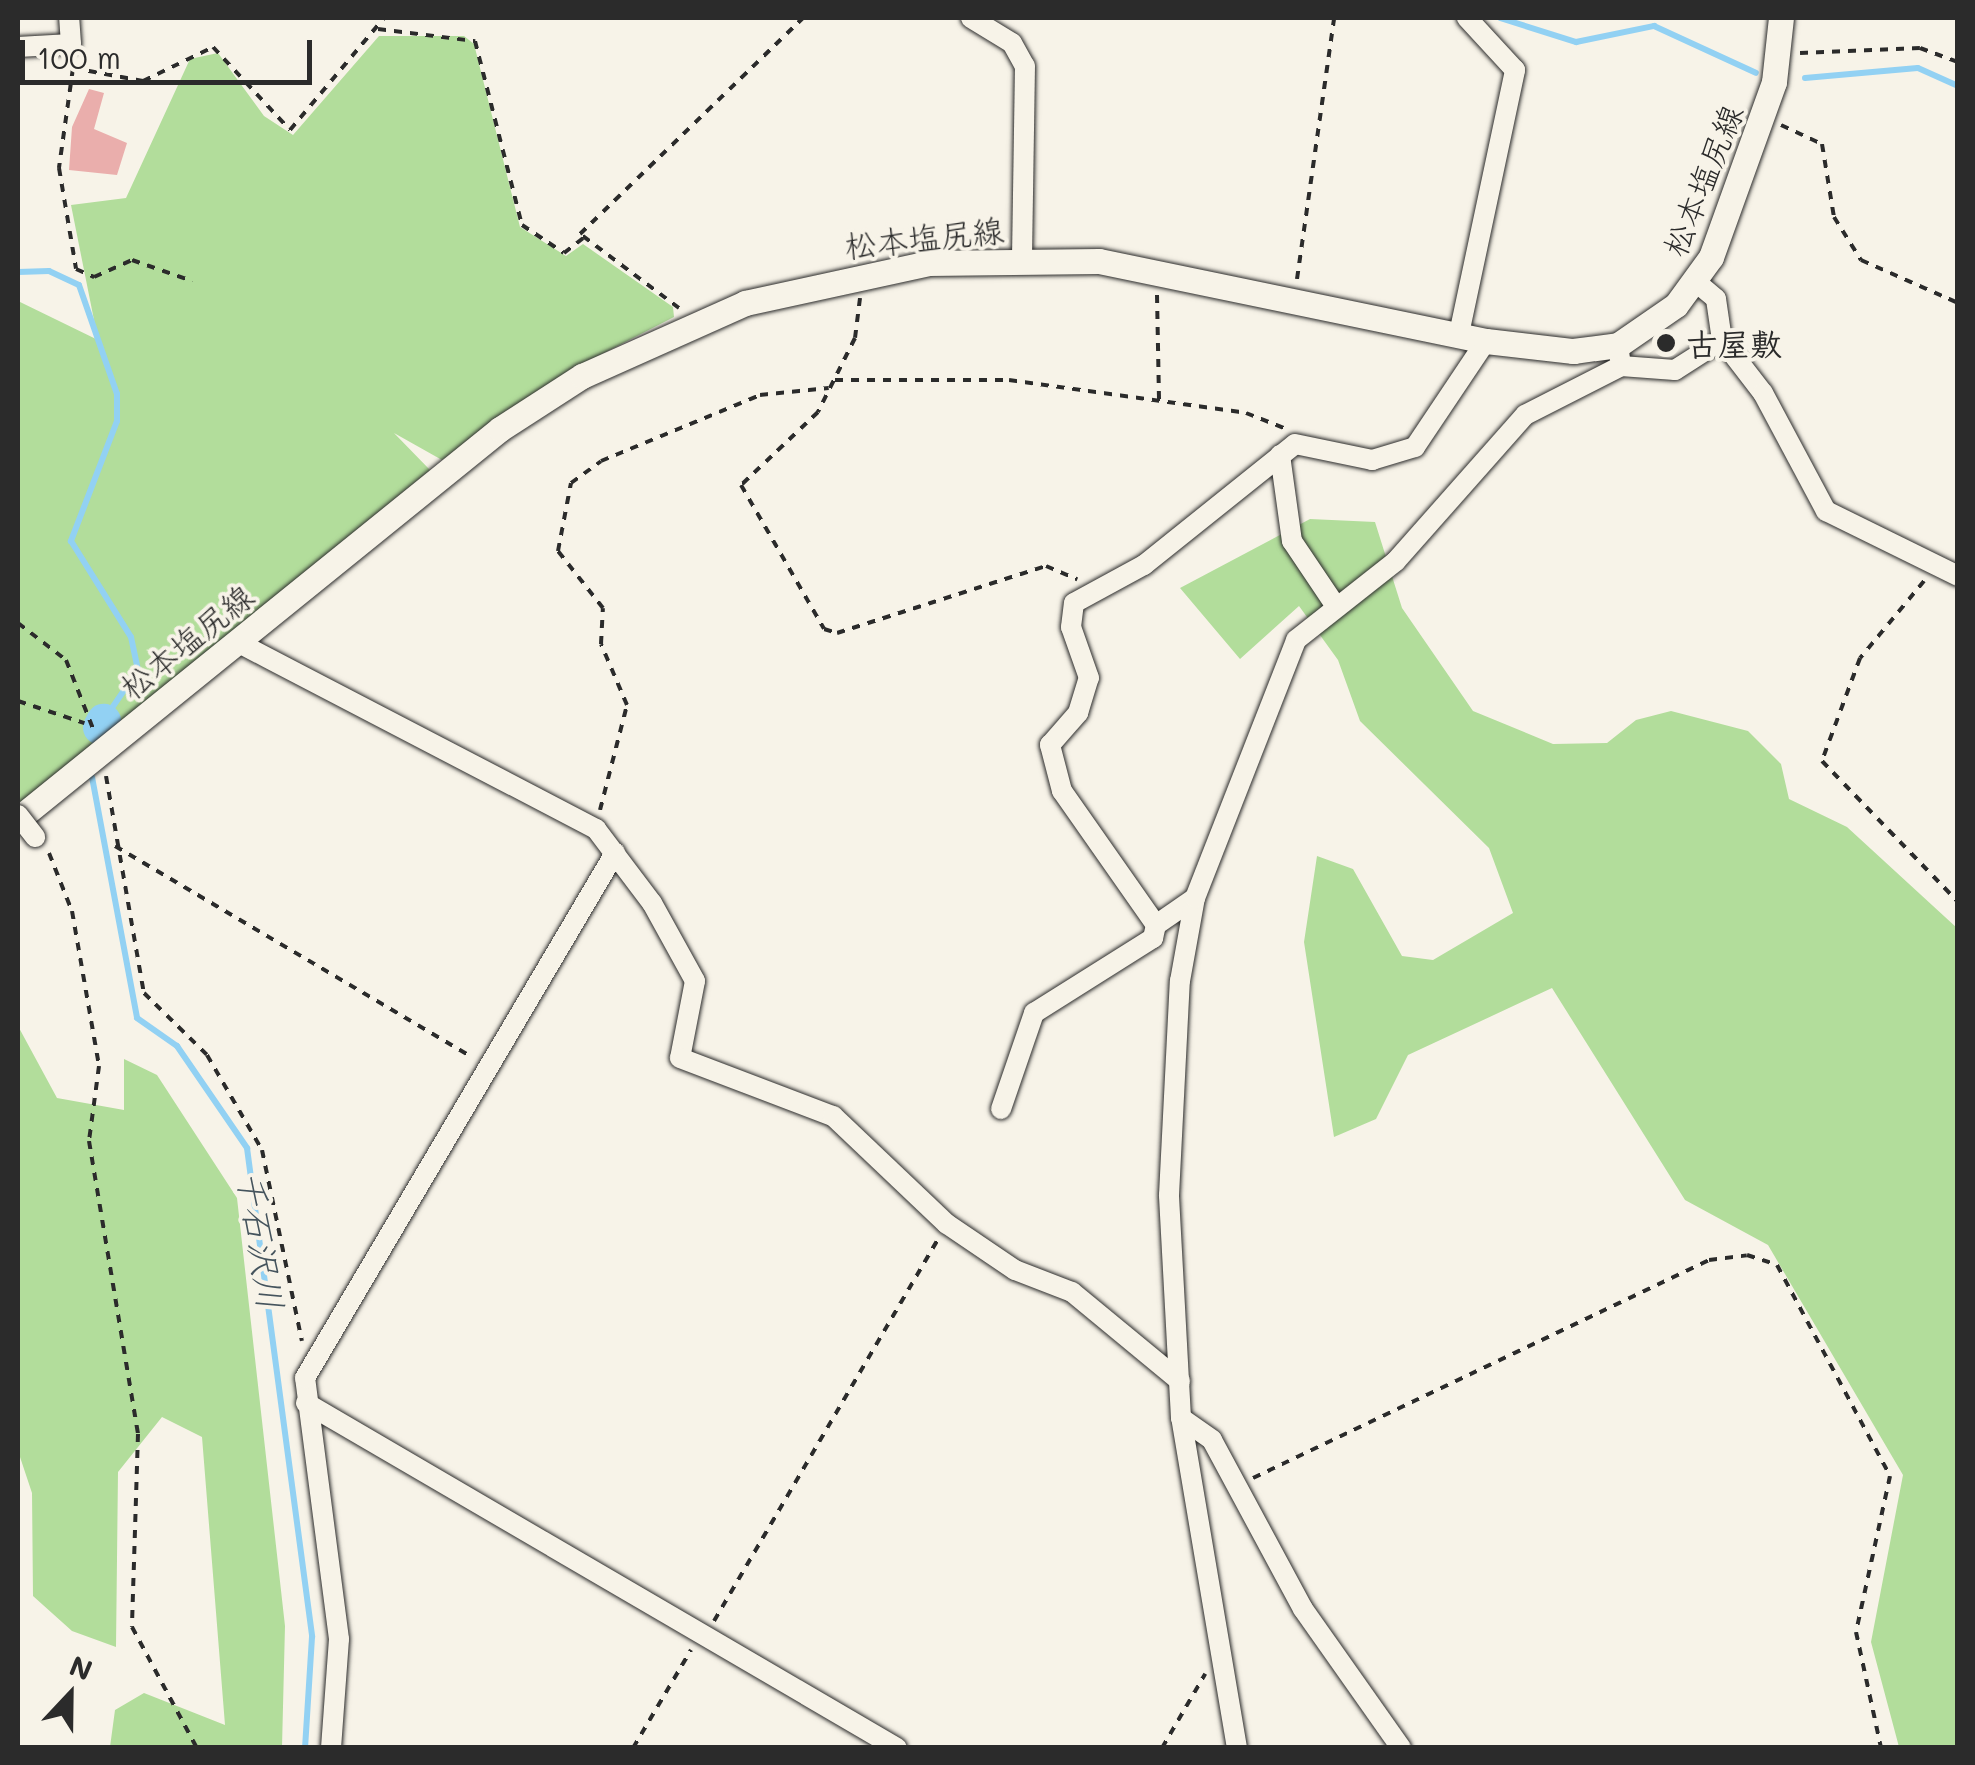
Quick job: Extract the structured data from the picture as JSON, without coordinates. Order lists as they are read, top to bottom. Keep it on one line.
{"streets":{"main road":["松本塩尻線"]},"water":["千石沢川"],"places":["古屋敷"],"scale_bar":"100 m","north":"top"}
